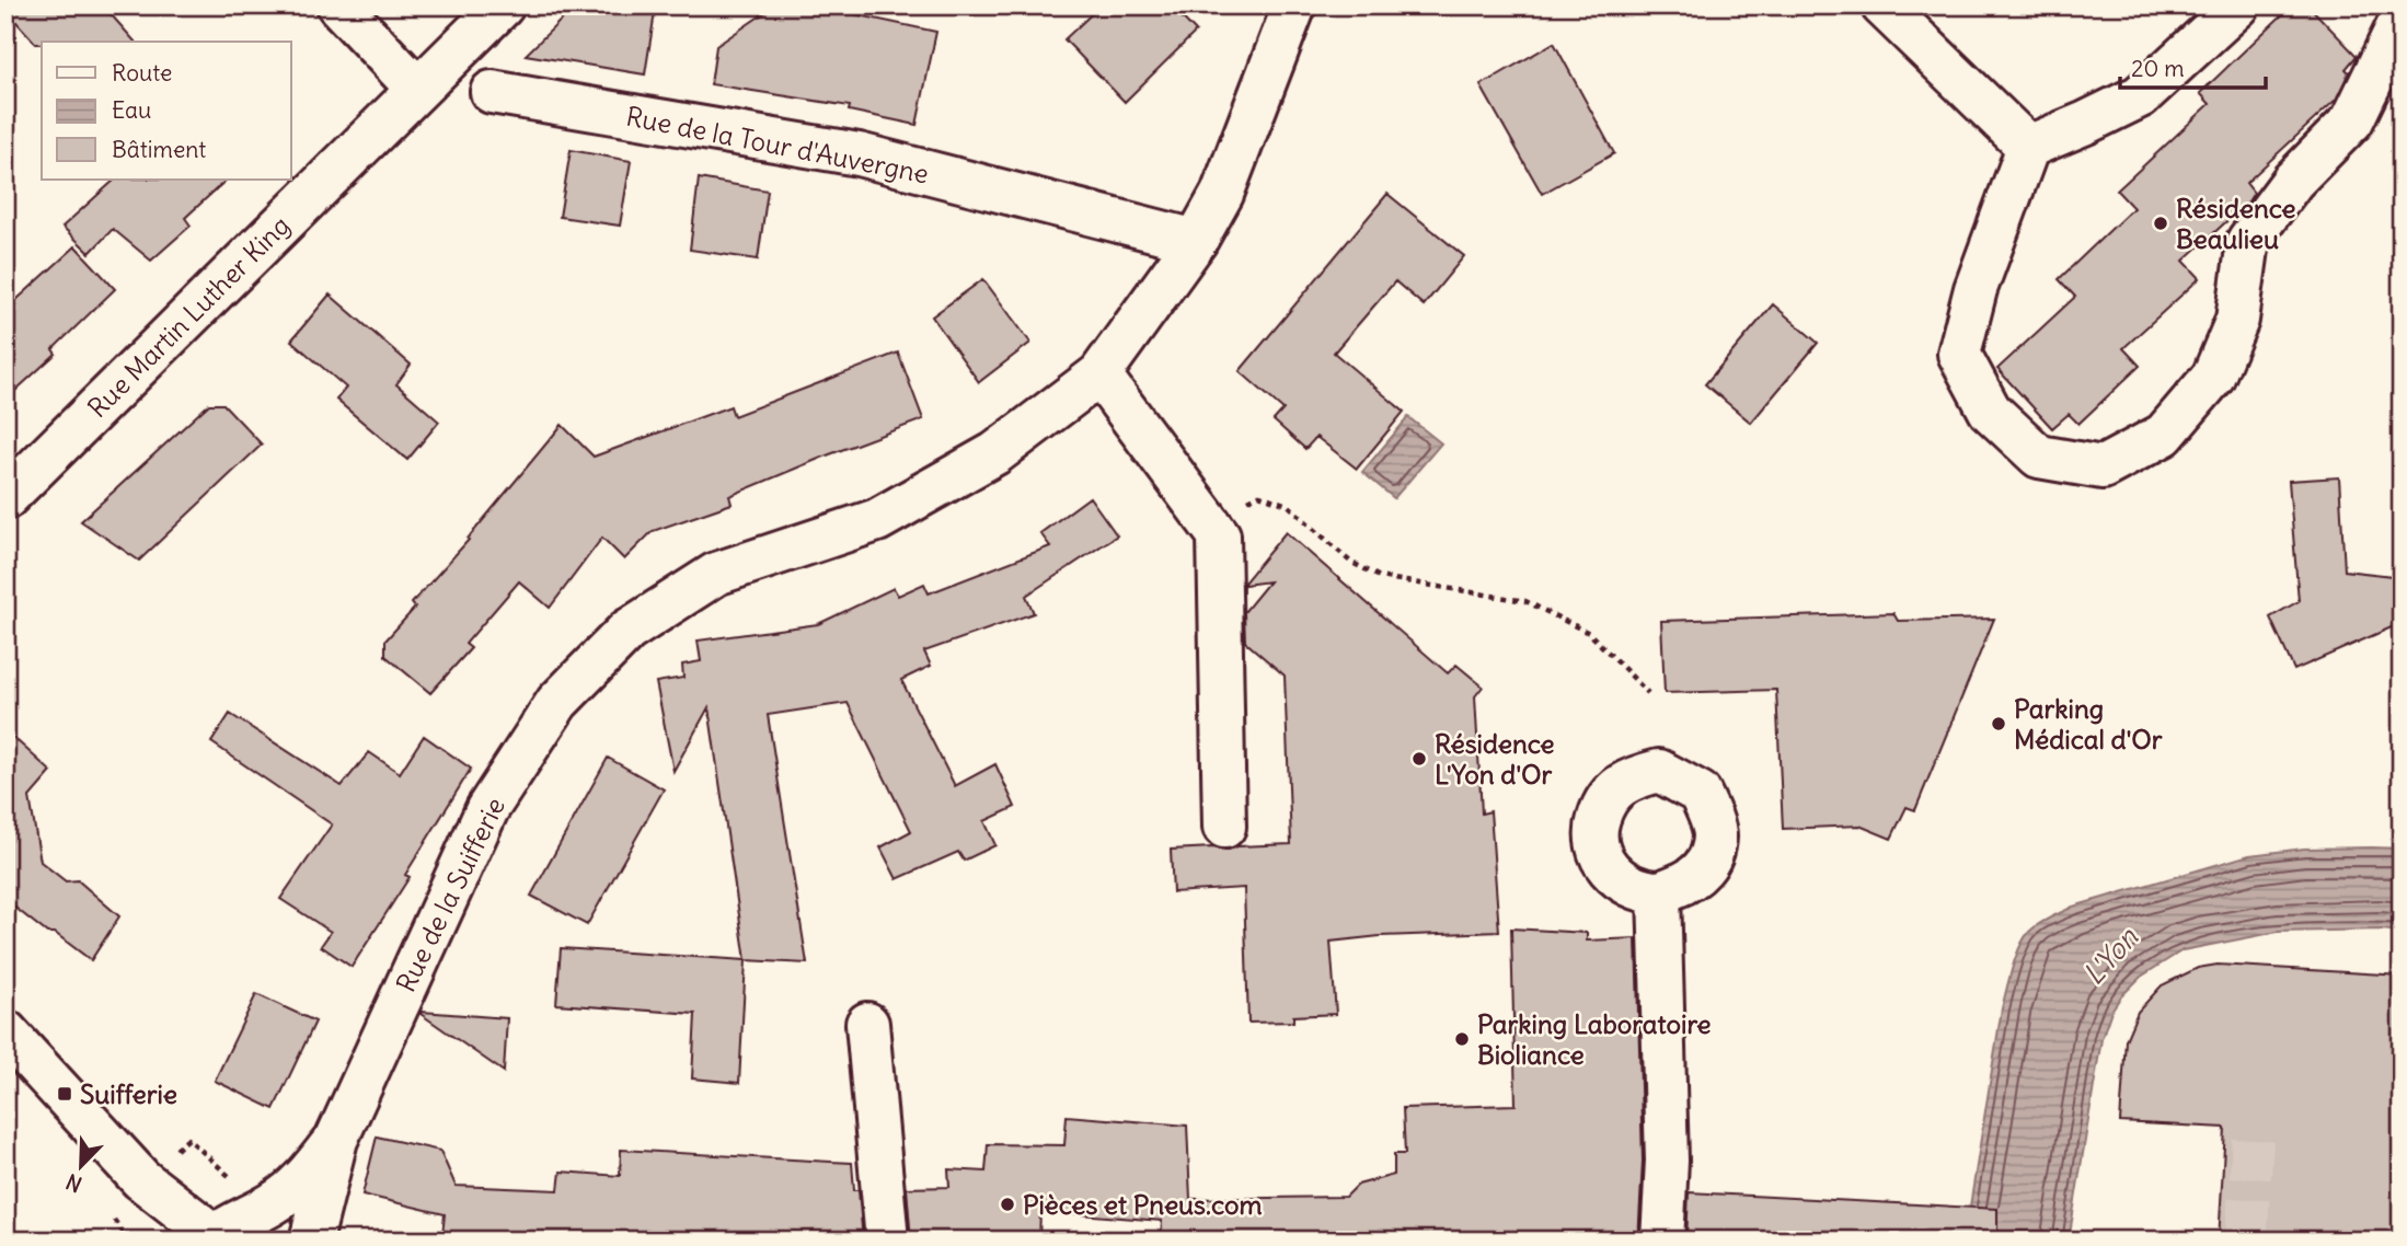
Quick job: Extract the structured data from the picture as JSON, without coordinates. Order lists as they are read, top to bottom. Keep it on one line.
{"streets":{"street":["Rue de la Tour d'Auvergne","Rue Martin Luther King","Rue de la Suifferie"]},"crossings":[["Rue de la Tour d'Auvergne","Rue de la Suifferie"]],"water":["L'Yon"],"places":{"other":["Résidence Beaulieu","Parking Médical d'Or","Résidence L'Yon d'Or","Parking Laboratoire Bioliance","Pièces et Pneus.com"],"transit":["Suifferie"]},"legend":["Route","Eau","Bâtiment"],"scale_bar":"20 m","north":"bottom left"}
